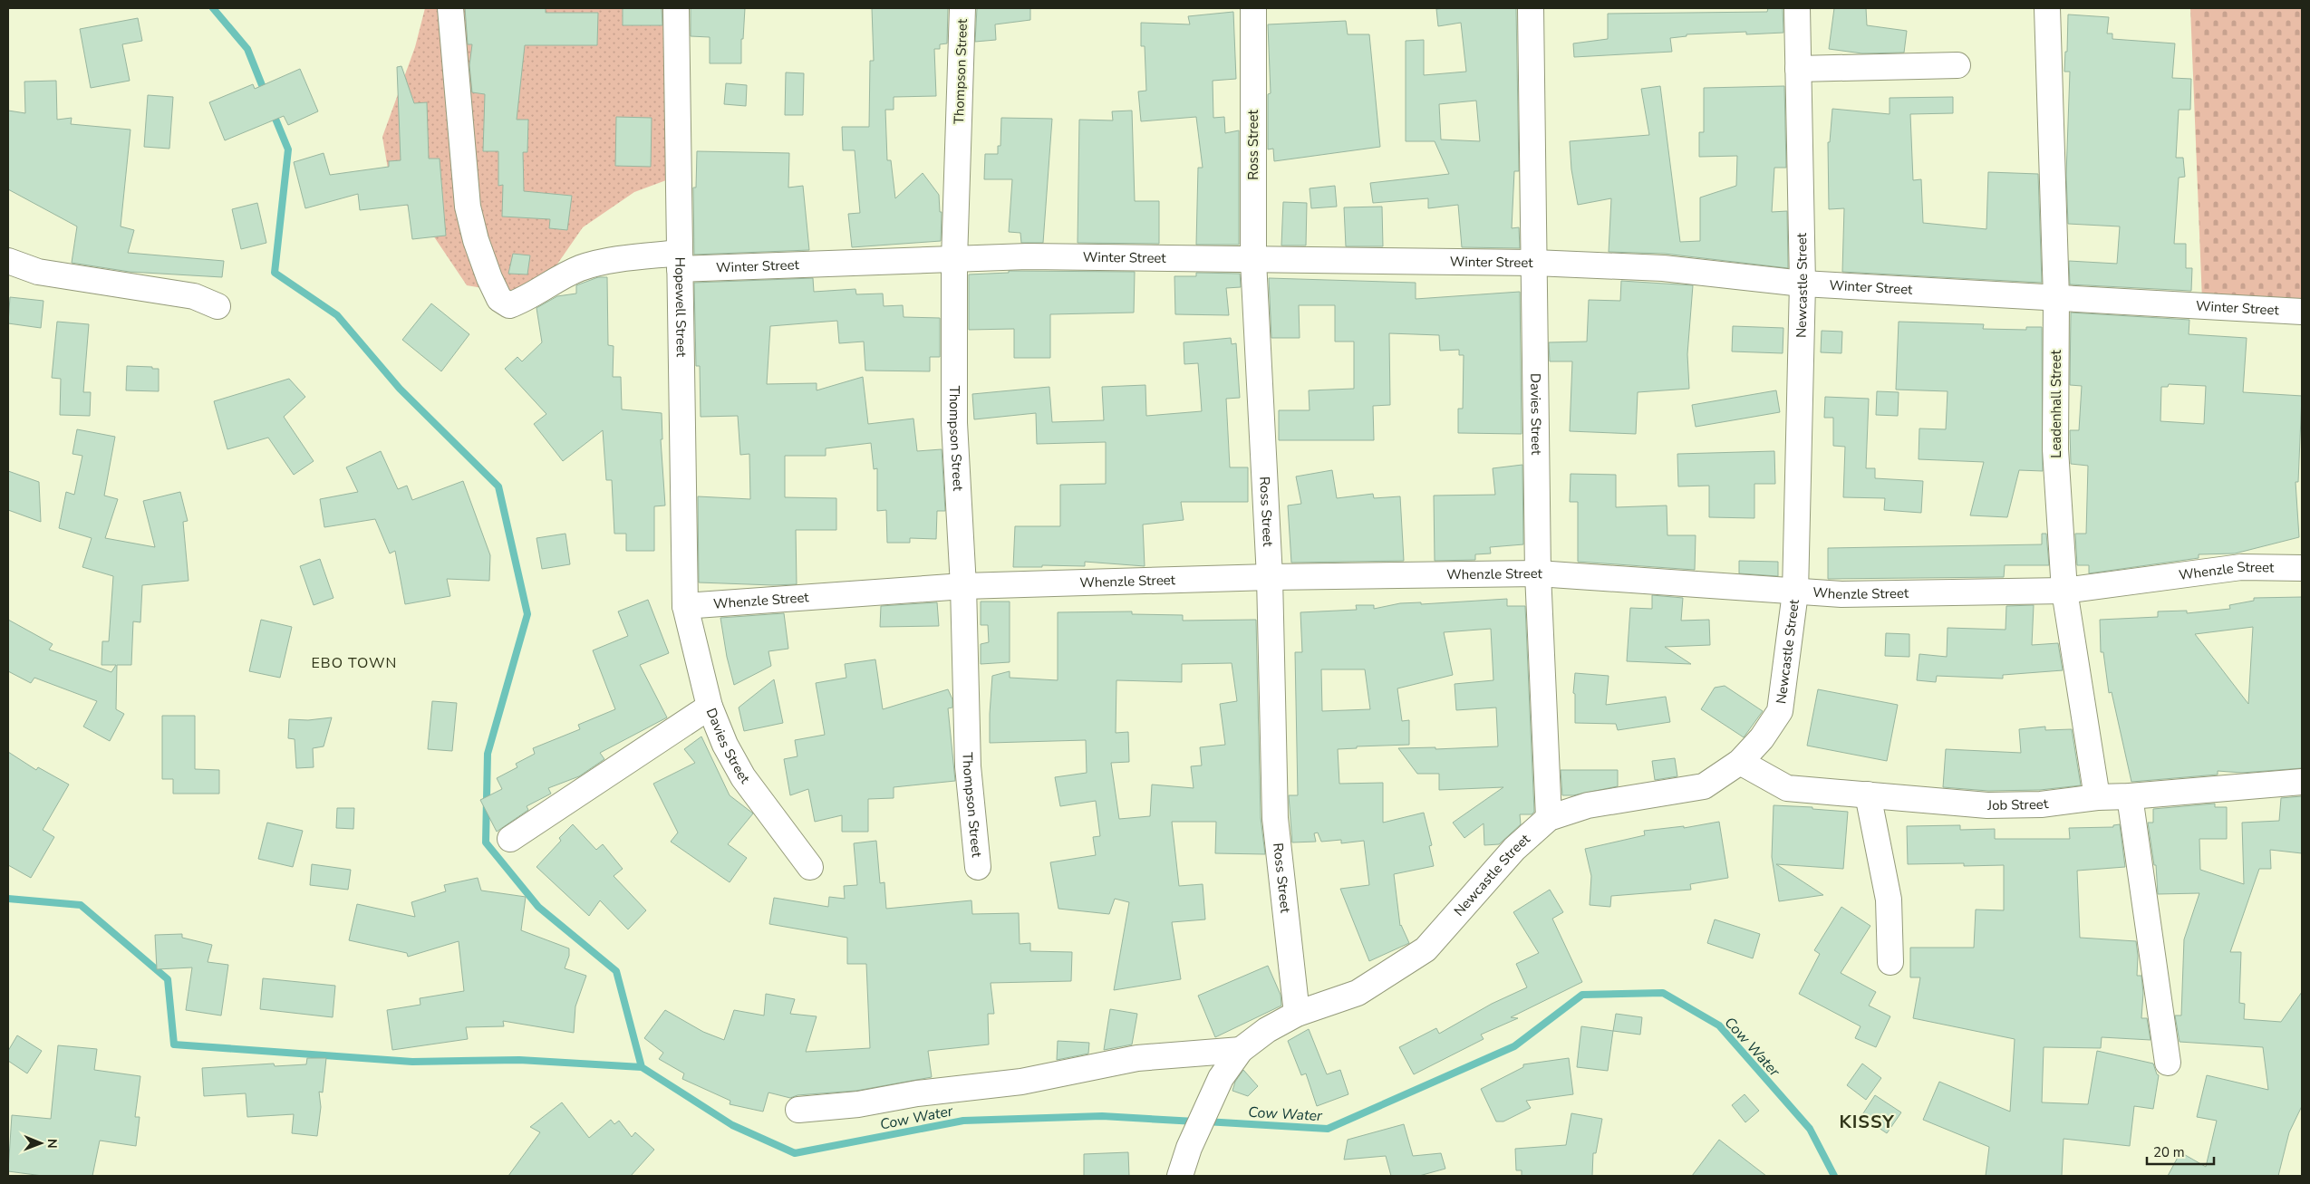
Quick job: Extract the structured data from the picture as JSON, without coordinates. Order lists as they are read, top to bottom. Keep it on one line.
{"streets":{"street":["Thompson Street","Ross Street","Winter Street","Newcastle Street","Hopewell Street","Leadenhall Street","Davies Street","Whenzle Street","Job Street"]},"crossings":[["Thompson Street","Winter Street"],["Thompson Street","Whenzle Street"],["Ross Street","Winter Street"],["Ross Street","Newcastle Street"],["Ross Street","Whenzle Street"],["Winter Street","Newcastle Street"],["Winter Street","Hopewell Street"],["Winter Street","Leadenhall Street"],["Winter Street","Davies Street"],["Newcastle Street","Davies Street"],["Newcastle Street","Whenzle Street"],["Newcastle Street","Job Street"],["Hopewell Street","Davies Street"],["Hopewell Street","Whenzle Street"],["Leadenhall Street","Whenzle Street"],["Leadenhall Street","Job Street"],["Davies Street","Whenzle Street"]],"districts":["EBO TOWN","KISSY"],"water":["Cow Water"],"scale_bar":"20 m","north":"right"}
